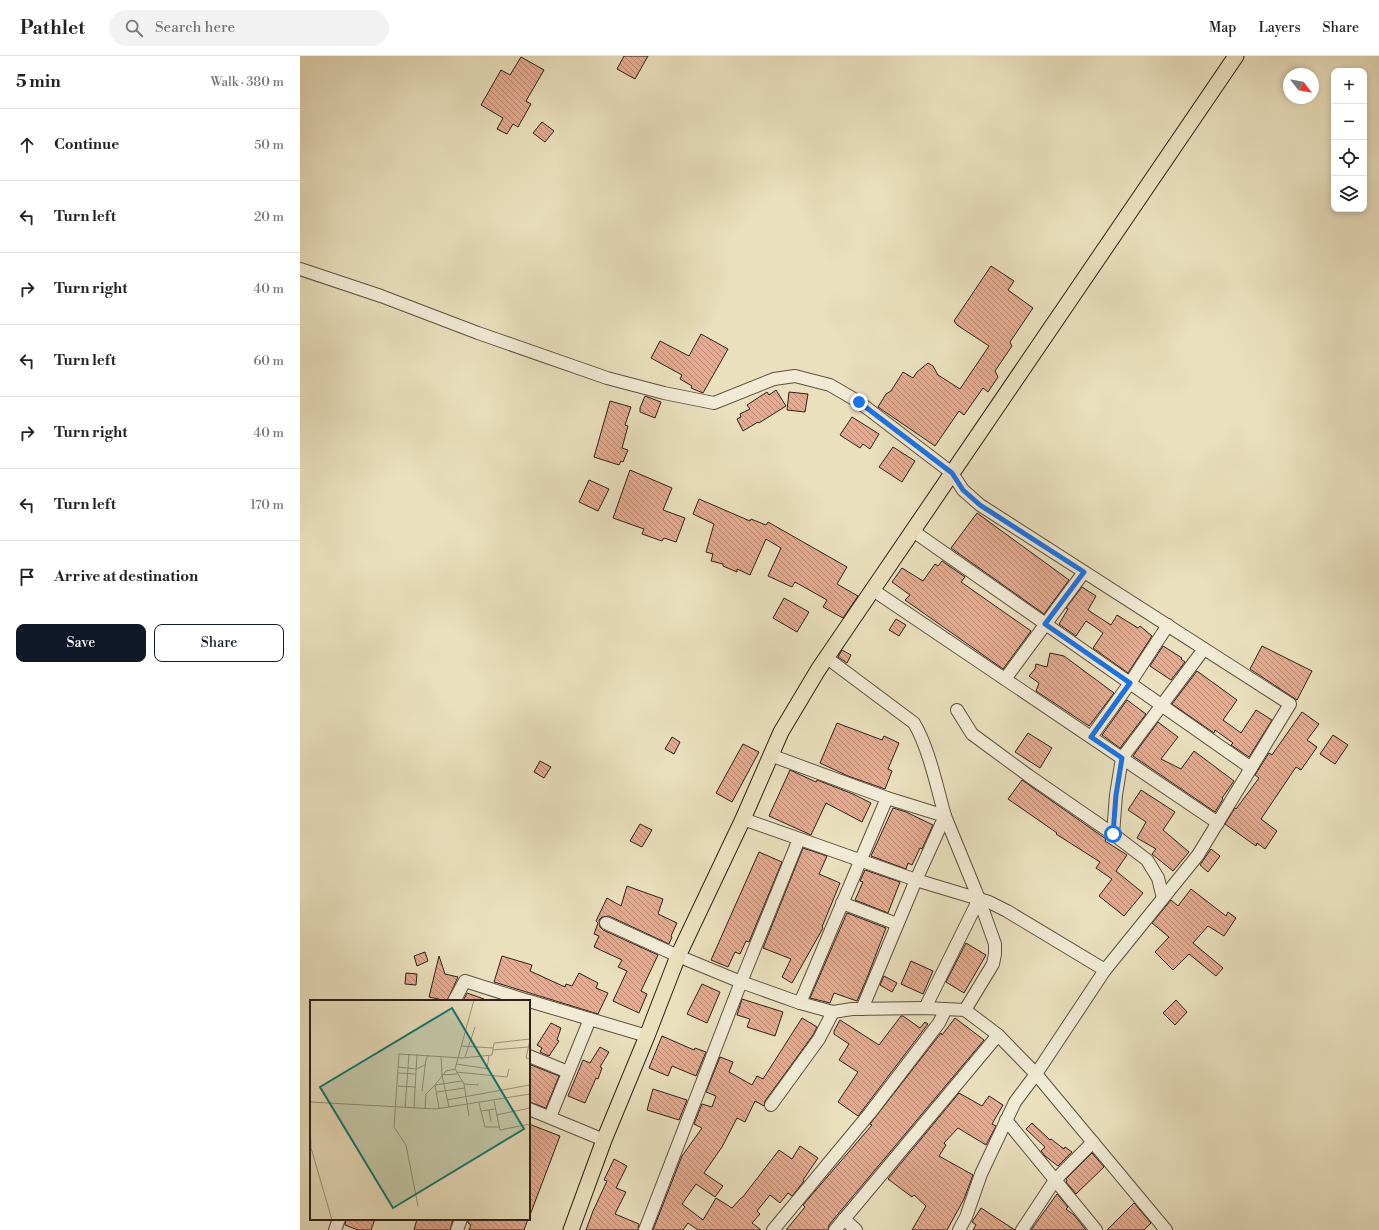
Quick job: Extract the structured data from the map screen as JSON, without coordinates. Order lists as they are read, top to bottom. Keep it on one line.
{"north":"bottom right","page":{"header":"Pathlet","search":"Search here","nav":["Map","Layers","Share"],"heading":["5 min","Walk · 380 m"],"map_buttons":["+","−"],"list":[["Continue","50 m"],["Turn left","20 m"],["Turn right","40 m"],["Turn left","60 m"],["Turn right","40 m"],["Turn left","170 m"],"Arrive at destination"],"buttons":["Save","Share"]}}
